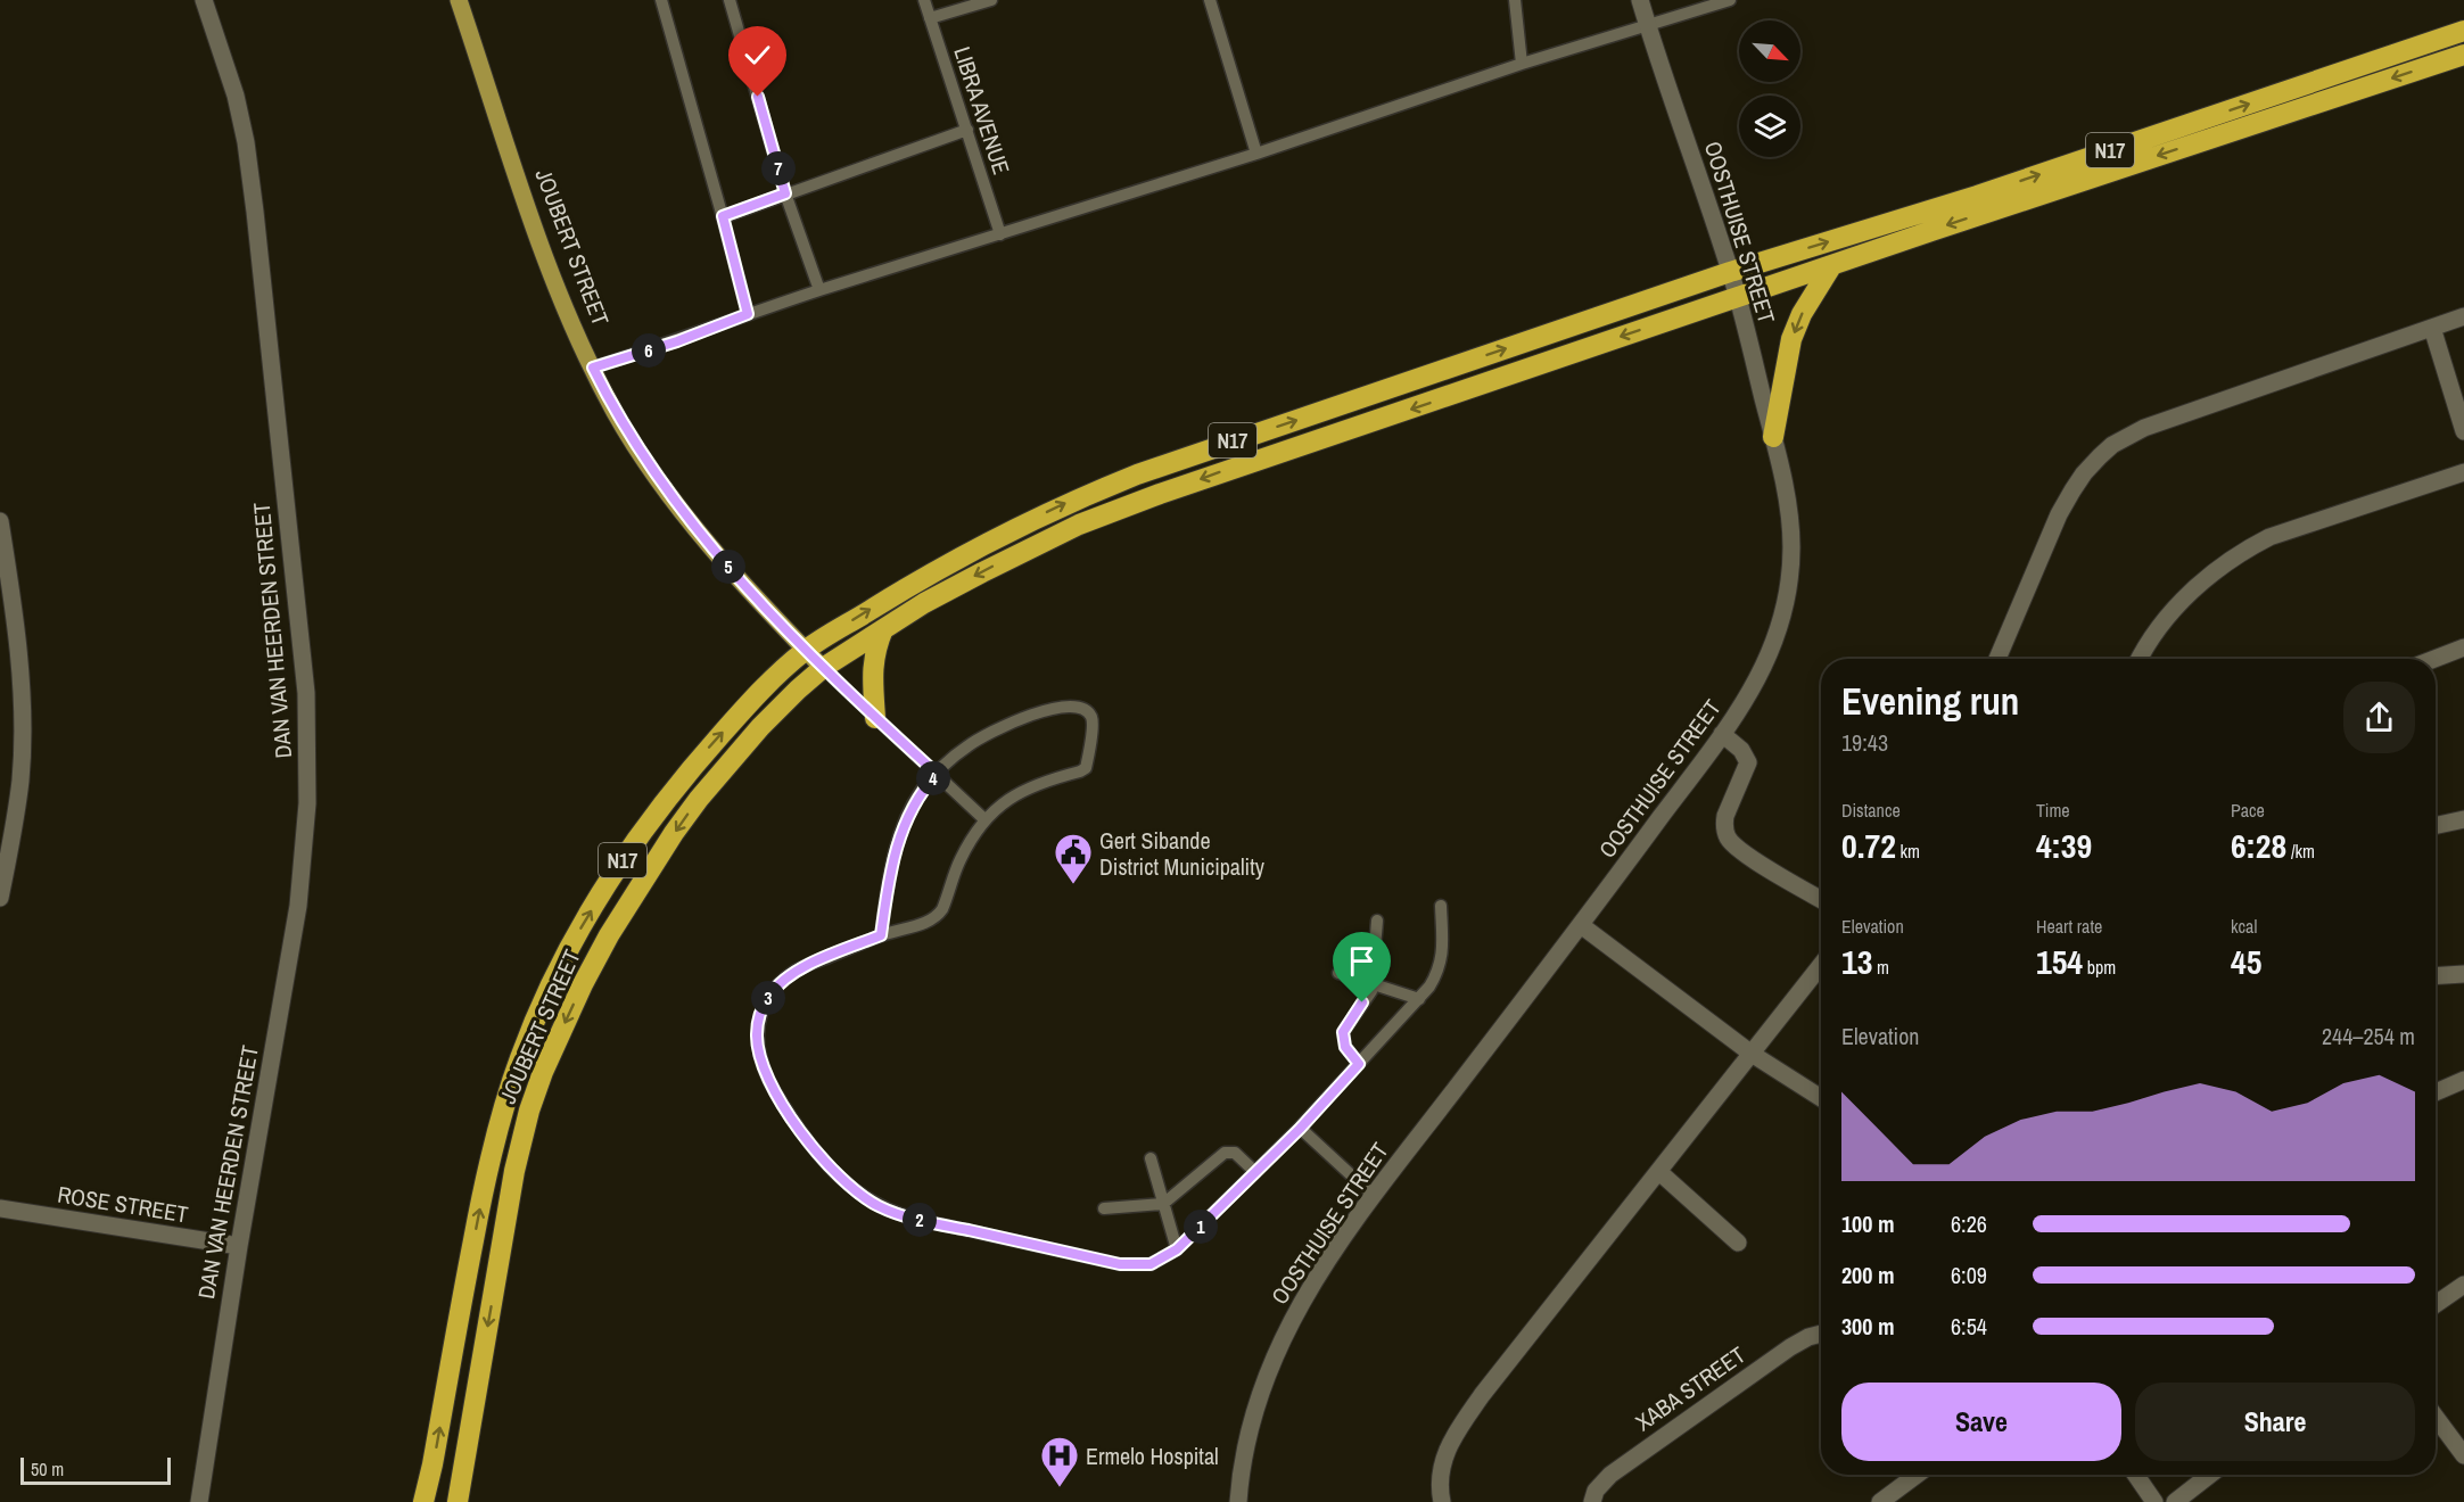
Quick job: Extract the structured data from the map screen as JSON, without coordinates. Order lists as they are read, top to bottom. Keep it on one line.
{"streets":{"highway":["N17","JOUBERT STREET"],"street":["OOSTHUISE STREET","DAN VAN HEERDEN STREET","ROSE STREET","XABA STREET"],"lane":["LIBRA AVENUE"]},"crossings":[["N17","OOSTHUISE STREET"],["N17","JOUBERT STREET"],["DAN VAN HEERDEN STREET","ROSE STREET"]],"places":{"public building":["Gert Sibande District Municipality"],"hospital":["Ermelo Hospital"]},"scale_bar":"50 m","north":"bottom right","page":{"pins":["7","6","5","4","3","2","1"],"heading":["Evening run","19:43"],"stats":[["Distance","0.72 km"],["Time","4:39"],["Pace","6:28 /km"],["Elevation","13 m"],["Heart rate","154 bpm"],["kcal","45"]],"chart":["Elevation","244–254 m"],"list":[{"name":"100 m","note":"6:26"},{"name":"200 m","note":"6:09"},{"name":"300 m","note":"6:54"}],"buttons":["Save","Share"],"scale":"50 m"}}
